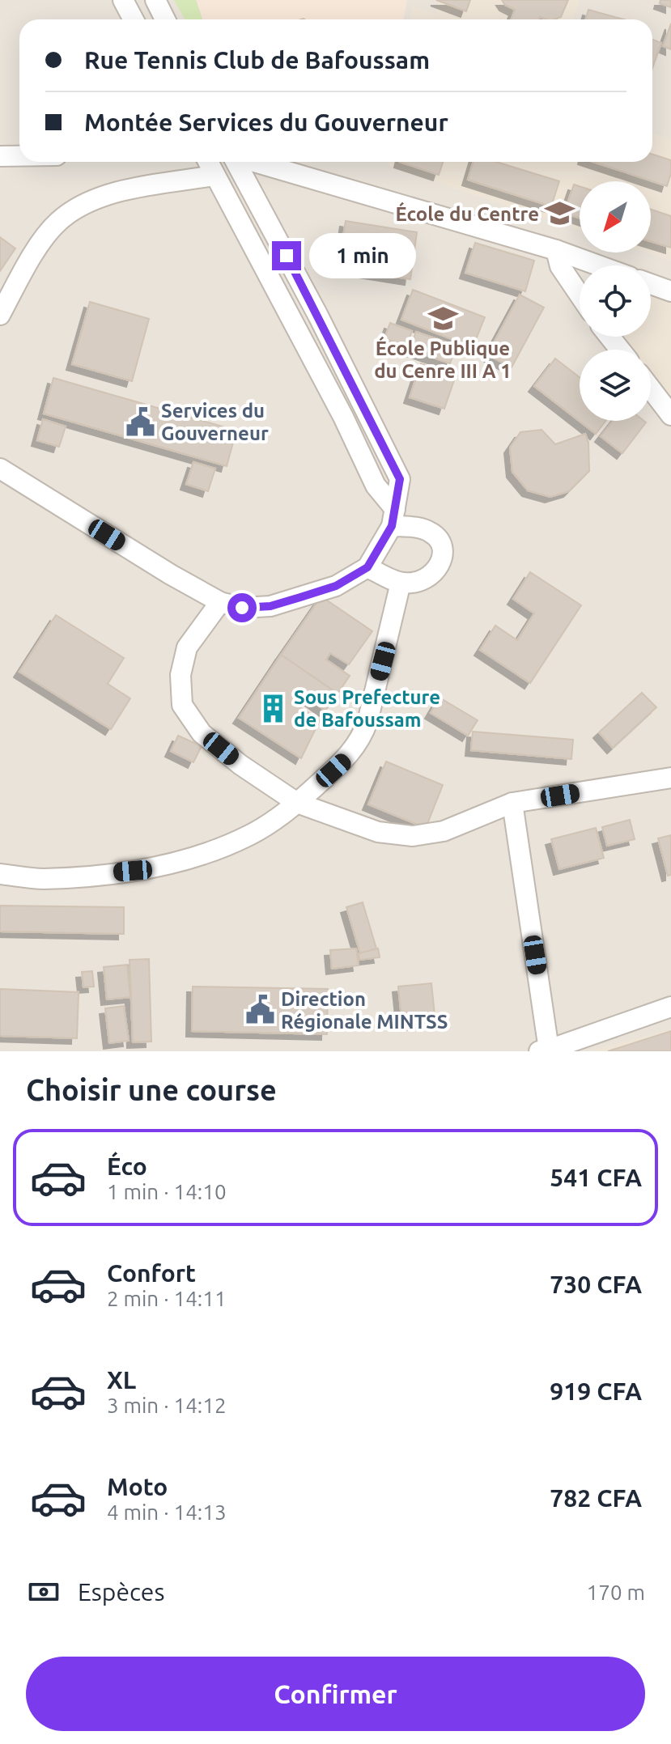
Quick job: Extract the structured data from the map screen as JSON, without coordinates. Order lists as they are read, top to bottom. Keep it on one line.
{"places":{"school or university":["École du Centre","École Publique du Cenre III A 1"],"public building":["Services du Gouverneur","Direction Régionale MINTSS"],"building":["Sous Prefecture de Bafoussam"]},"north":"bottom left","page":{"banner":["Rue Tennis Club de Bafoussam","Montée Services du Gouverneur"],"bubble":"1 min","heading":"Choisir une course","list":[{"name":"Éco","note":"1 min · 14:10","value":"541 CFA"},{"name":"Confort","note":"2 min · 14:11","value":"730 CFA"},{"name":"XL","note":"3 min · 14:12","value":"919 CFA"},{"name":"Moto","note":"4 min · 14:13","value":"782 CFA"}],"pay":["Espèces","170 m"],"buttons":"Confirmer"}}
